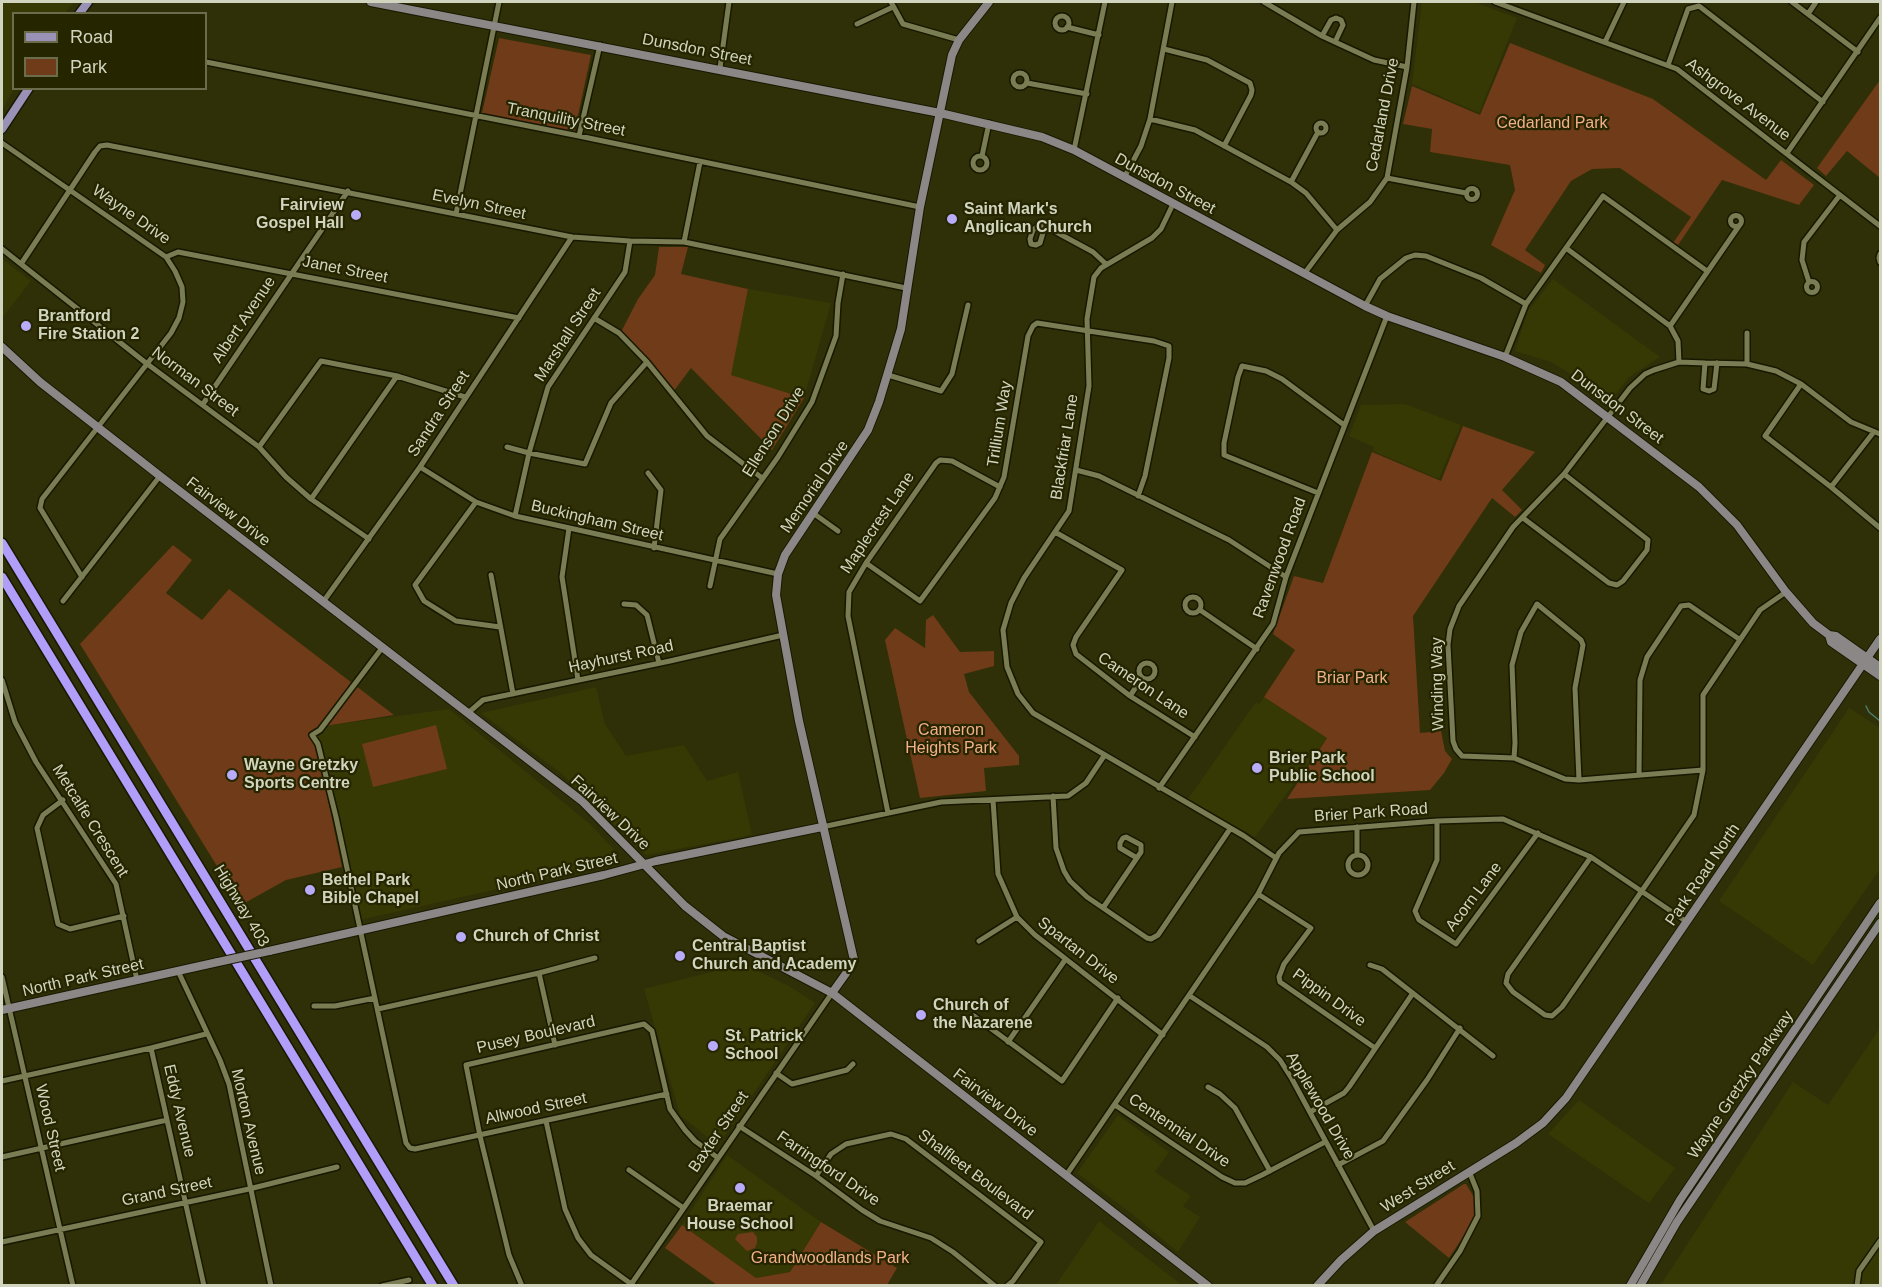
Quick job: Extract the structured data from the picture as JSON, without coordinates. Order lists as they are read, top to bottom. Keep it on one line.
{"streets":{"highway":["Highway 403"],"main road":["Dunsdon Street","Memorial Drive","Fairview Drive","North Park Street","Park Road North","Wayne Gretzky Parkway","West Street"],"street":["Ashgrove Avenue","Cedarland Drive","Tranquility Street","Evelyn Street","Wayne Drive","Janet Street","Albert Avenue","Marshall Street","Norman Street","Sandra Street","Trillium Way","Ellenson Drive","Blackfriar Lane","Buckingham Street","Maplecrest Lane","Ravenwood Road","Hayhurst Road","Winding Way","Cameron Lane","Brier Park Road","Metcalfe Crescent","Acorn Lane","Spartan Drive","Pippin Drive","Pusey Boulevard","Applewood Drive","Allwood Street","Eddy Avenue","Morton Avenue","Wood Street","Centennial Drive","Baxter Street","Farringford Drive","Shalfleet Boulevard","Grand Street"]},"crossings":[["Dunsdon Street","Cedarland Drive"],["Dunsdon Street","Blackfriar Lane"],["Dunsdon Street","Memorial Drive"],["Dunsdon Street","Ravenwood Road"],["Dunsdon Street","Winding Way"],["Dunsdon Street","Park Road North"],["Tranquility Street","Memorial Drive"],["Evelyn Street","Wayne Drive"],["Evelyn Street","Albert Avenue"],["Evelyn Street","Marshall Street"],["Evelyn Street","Norman Street"],["Evelyn Street","Sandra Street"],["Evelyn Street","Ellenson Drive"],["Evelyn Street","Memorial Drive"],["Wayne Drive","Janet Street"],["Wayne Drive","Norman Street"],["Wayne Drive","Fairview Drive"],["Janet Street","Albert Avenue"],["Janet Street","Sandra Street"],["Albert Avenue","Norman Street"],["Marshall Street","Buckingham Street"],["Norman Street","Sandra Street"],["Sandra Street","Fairview Drive"],["Sandra Street","Buckingham Street"],["Trillium Way","Blackfriar Lane"],["Trillium Way","Maplecrest Lane"],["Ellenson Drive","Buckingham Street"],["Blackfriar Lane","Ravenwood Road"],["Blackfriar Lane","Cameron Lane"],["Blackfriar Lane","Brier Park Road"],["Blackfriar Lane","North Park Street"],["Memorial Drive","Fairview Drive"],["Memorial Drive","Buckingham Street"],["Memorial Drive","Hayhurst Road"],["Memorial Drive","North Park Street"],["Memorial Drive","Baxter Street"],["Fairview Drive","Hayhurst Road"],["Fairview Drive","Brier Park Road"],["Fairview Drive","North Park Street"],["Fairview Drive","Baxter Street"],["Maplecrest Lane","North Park Street"],["Ravenwood Road","Cameron Lane"],["Brier Park Road","Park Road North"],["Brier Park Road","Acorn Lane"],["Brier Park Road","Spartan Drive"],["Brier Park Road","Pippin Drive"],["Brier Park Road","Applewood Drive"],["Brier Park Road","Centennial Drive"],["Metcalfe Crescent","North Park Street"],["North Park Street","Spartan Drive"],["North Park Street","Morton Avenue"],["North Park Street","Wood Street"],["Park Road North","West Street"],["Pusey Boulevard","Allwood Street"],["Pusey Boulevard","Baxter Street"],["Applewood Drive","Centennial Drive"],["Applewood Drive","West Street"],["Eddy Avenue","Grand Street"],["Morton Avenue","Grand Street"],["Wood Street","Grand Street"],["Baxter Street","Farringford Drive"],["Farringford Drive","Shalfleet Boulevard"]],"parks":["Cedarland Park","Briar Park","Cameron Heights Park","Grandwoodlands Park"],"places":["Fairview Gospel Hall","Saint Mark's Anglican Church","Brantford Fire Station 2","Brier Park Public School","Wayne Gretzky Sports Centre","Bethel Park Bible Chapel","Church of Christ","Central Baptist Church and Academy","Church of the Nazarene","St. Patrick School","Braemar House School"],"legend":["Road","Park"]}
